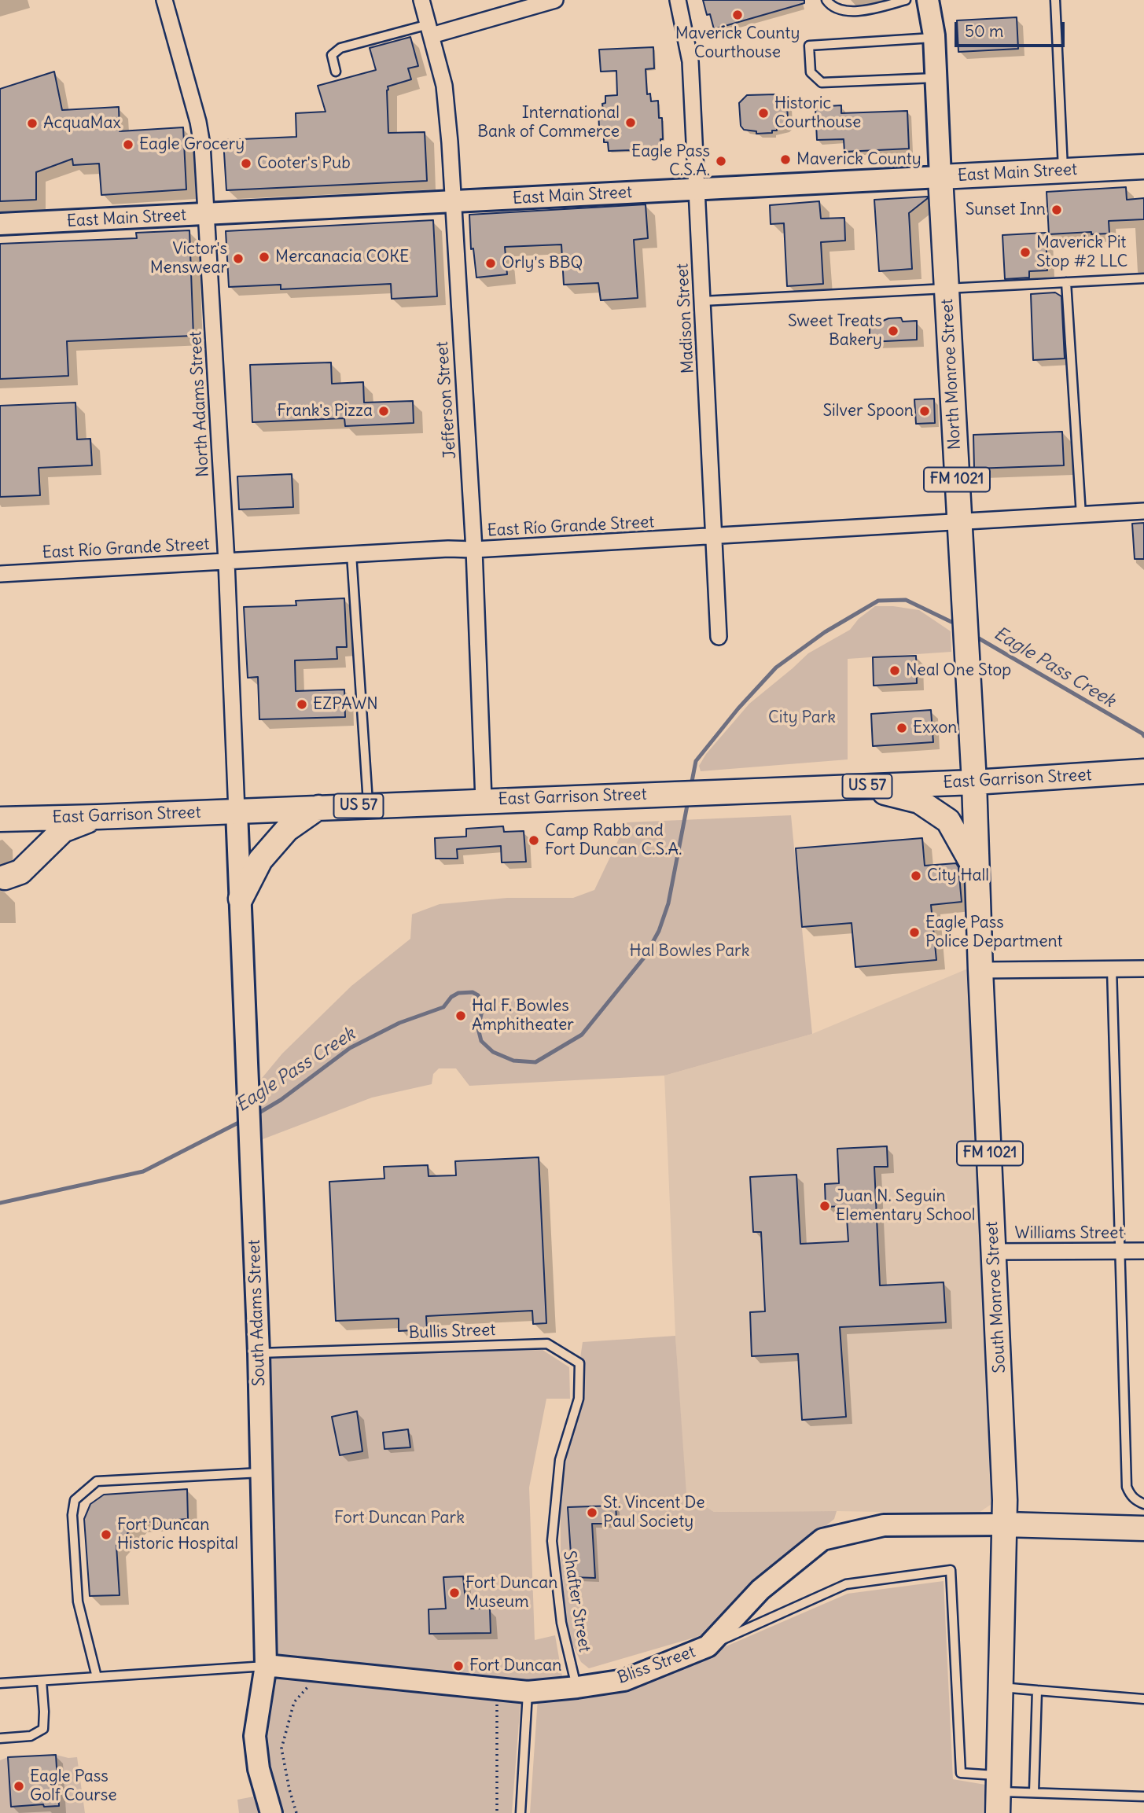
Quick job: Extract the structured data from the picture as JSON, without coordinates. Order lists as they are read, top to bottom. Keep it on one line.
{"streets":{"main road":["East Main Street","North Monroe Street","FM 1021","East Garrison Street","US 57","South Monroe Street"],"street":["Madison Street","Jefferson Street","North Adams Street","East Río Grande Street","Williams Street","South Adams Street","Bliss Street"],"lane":["Bullis Street","Shafter Street"]},"crossings":[["East Main Street","Madison Street"],["East Main Street","North Monroe Street"],["East Main Street","Jefferson Street"],["East Main Street","North Adams Street"],["Madison Street","East Río Grande Street"],["North Monroe Street","East Río Grande Street"],["North Monroe Street","East Garrison Street"],["North Monroe Street","South Monroe Street"],["Jefferson Street","East Río Grande Street"],["Jefferson Street","East Garrison Street"],["North Adams Street","East Río Grande Street"],["North Adams Street","East Garrison Street"],["North Adams Street","South Adams Street"],["East Garrison Street","US 57"],["East Garrison Street","South Monroe Street"],["East Garrison Street","South Adams Street"],["Williams Street","South Monroe Street"],["South Monroe Street","Bliss Street"],["South Adams Street","Bullis Street"],["South Adams Street","Bliss Street"],["Bullis Street","Shafter Street"],["Shafter Street","Bliss Street"]],"water":["Eagle Pass Creek"],"parks":["City Park","Hal Bowles Park","Fort Duncan Park"],"places":["Maverick County Courthouse","Historic Courthouse","International Bank of Commerce","AcquaMax","Eagle Grocery","Maverick County","Eagle Pass C.S.A.","Cooter's Pub","Sunset Inn","Maverick Pit Stop #2 LLC","Mercanacia COKE","Victor's Menswear","Orly's BBQ","Sweet Treats Bakery","Frank's Pizza","Silver Spoon","Neal One Stop","EZPAWN","Exxon","Camp Rabb and Fort Duncan C.S.A.","City Hall","Eagle Pass Police Department","Hal F. Bowles Amphitheater","Juan N. Seguin Elementary School","St. Vincent De Paul Society","Fort Duncan Historic Hospital","Fort Duncan Museum","Fort Duncan","Eagle Pass Golf Course"],"scale_bar":"50 m"}
